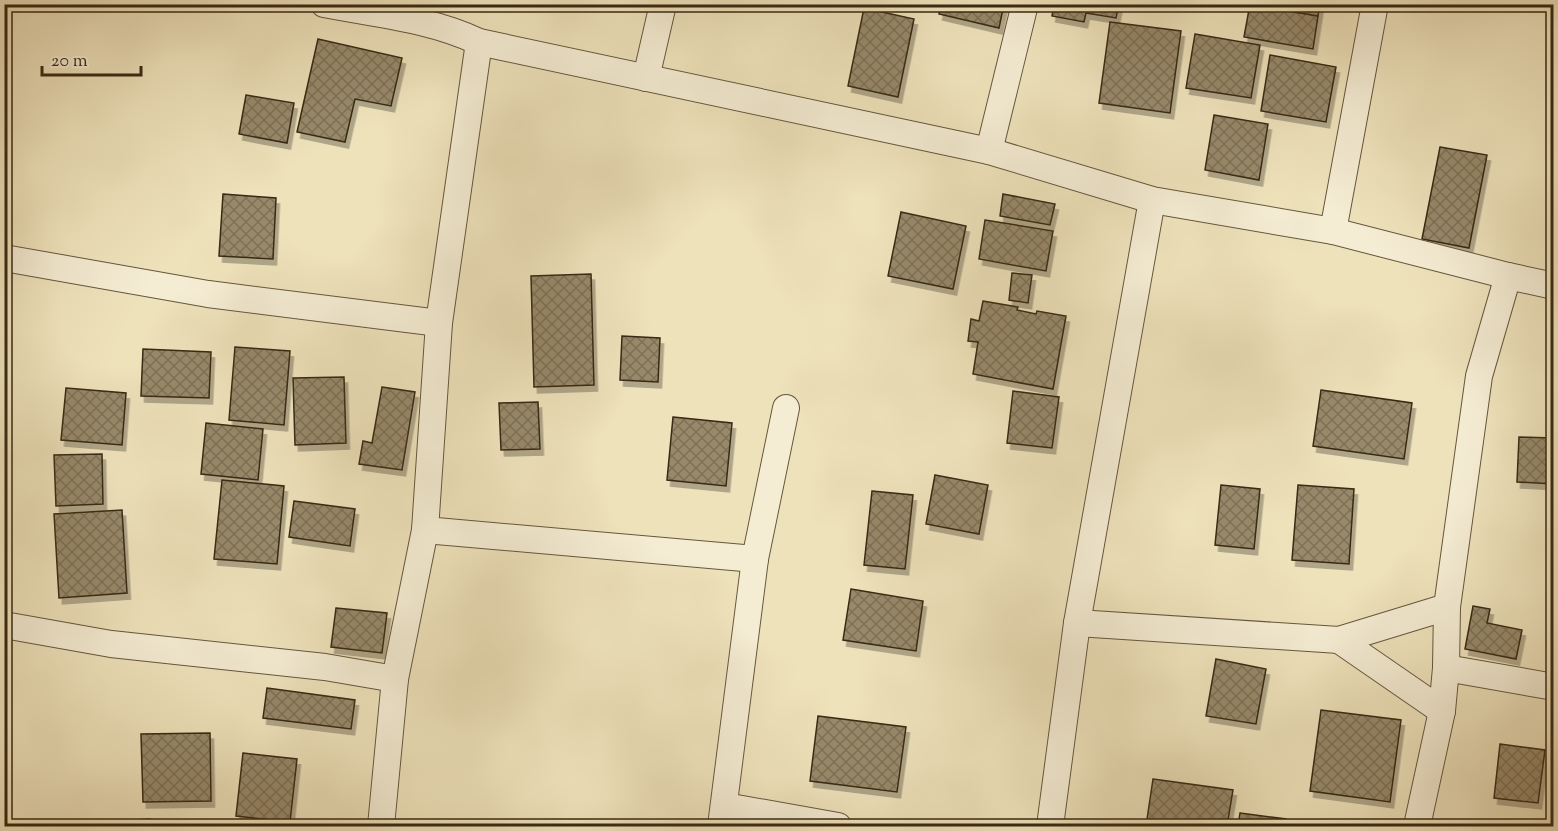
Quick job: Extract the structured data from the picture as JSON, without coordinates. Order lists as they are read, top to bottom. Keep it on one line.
{"scale_bar":"20 m"}
